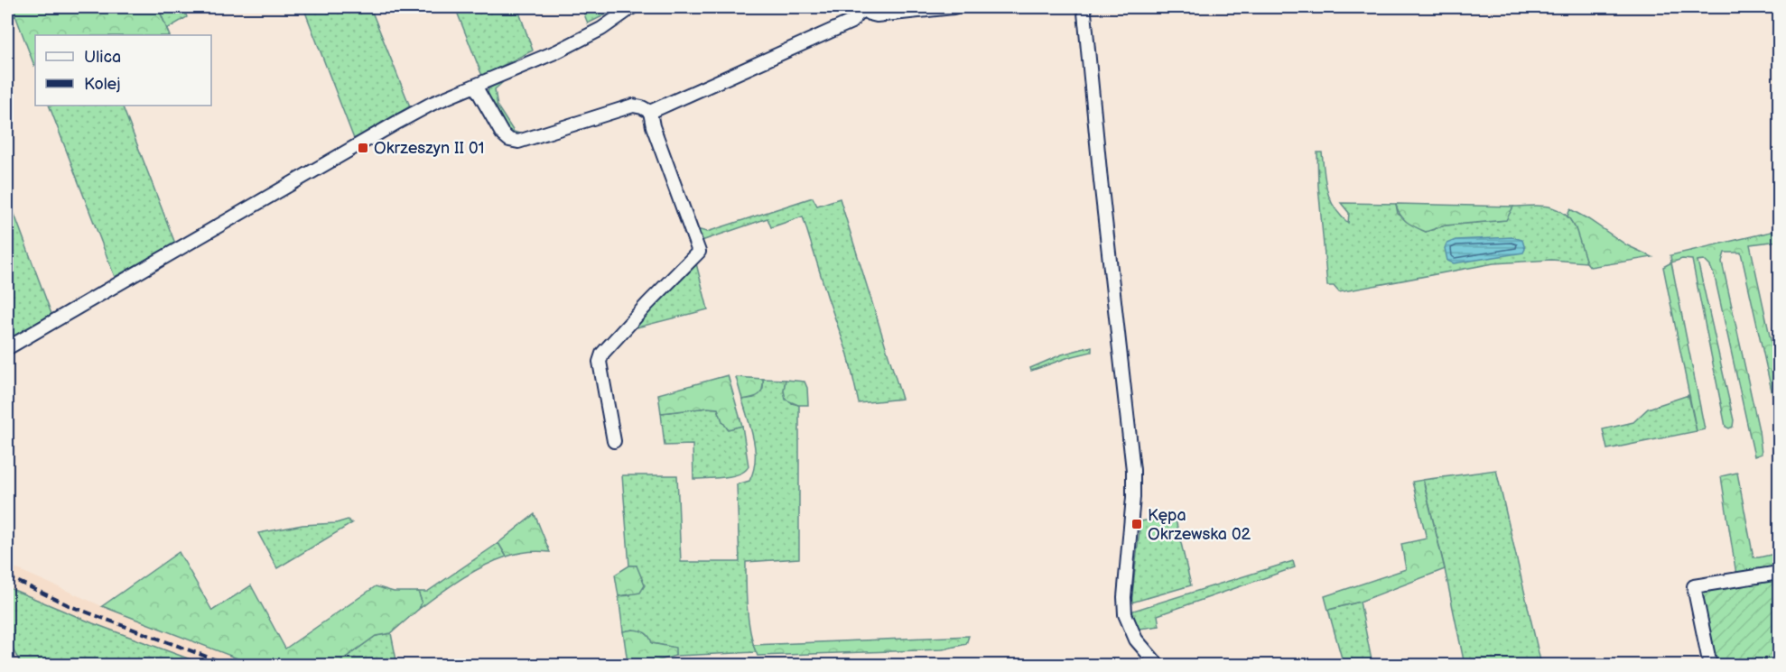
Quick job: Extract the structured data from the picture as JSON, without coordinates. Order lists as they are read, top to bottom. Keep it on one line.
{"places":{"transit":["Okrzeszyn II 01","Kępa Okrzewska 02"]},"legend":["Ulica","Kolej"]}
